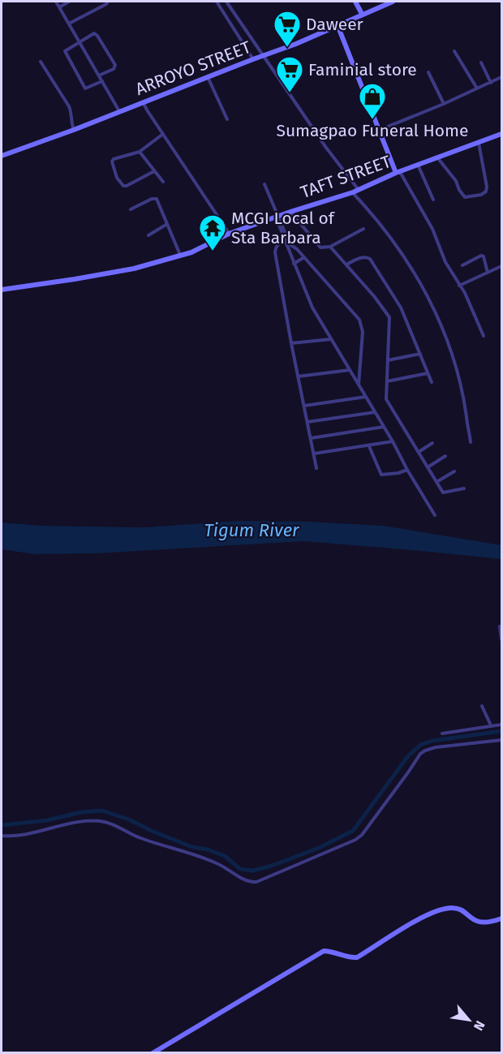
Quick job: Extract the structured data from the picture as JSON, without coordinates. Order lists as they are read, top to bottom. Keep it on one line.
{"streets":{"street":["ARROYO STREET","TAFT STREET"]},"water":["Tigum River"],"places":{"supermarket":["Daweer","Faminial store"],"shop":["Sumagpao Funeral Home"],"temple":["MCGI Local of Sta Barbara"]},"north":"bottom right"}
